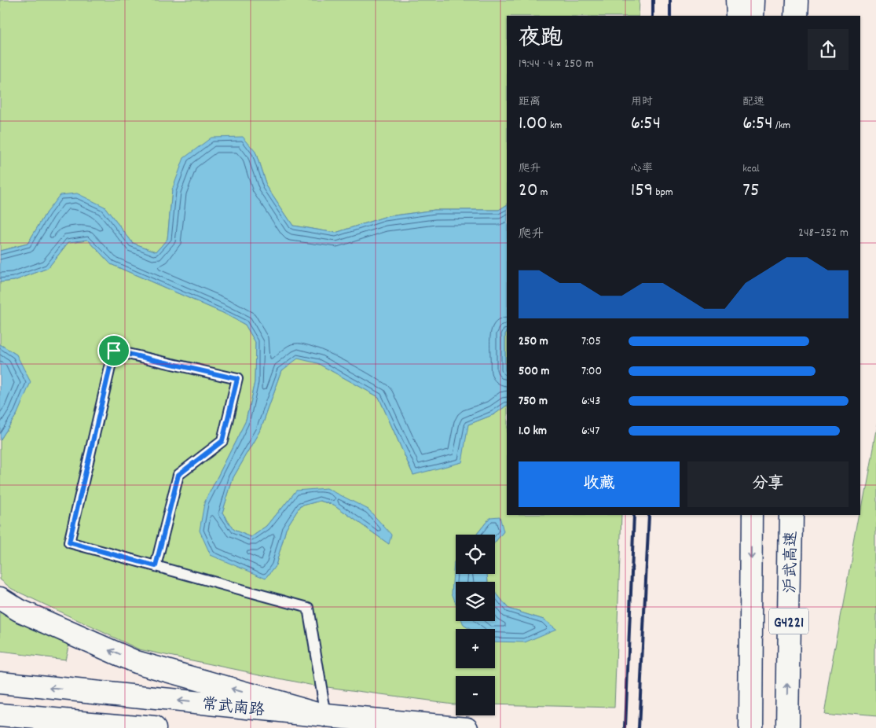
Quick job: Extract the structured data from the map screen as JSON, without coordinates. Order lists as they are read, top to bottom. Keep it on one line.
{"streets":{"main road":["沪武高速","G4221","常武南路"]},"page":{"heading":["夜跑","19:44 · 4 × 250 m"],"stats":[["距离","1.00 km"],["用时","6:54"],["配速","6:54 /km"],["爬升","20 m"],["心率","159 bpm"],["kcal","75"]],"chart":["爬升","248–252 m"],"list":[{"name":"250 m","note":"7:05"},{"name":"500 m","note":"7:00"},{"name":"750 m","note":"6:43"},{"name":"1.0 km","note":"6:47"}],"buttons":["收藏","分享"],"map_buttons":["+","−"]}}
